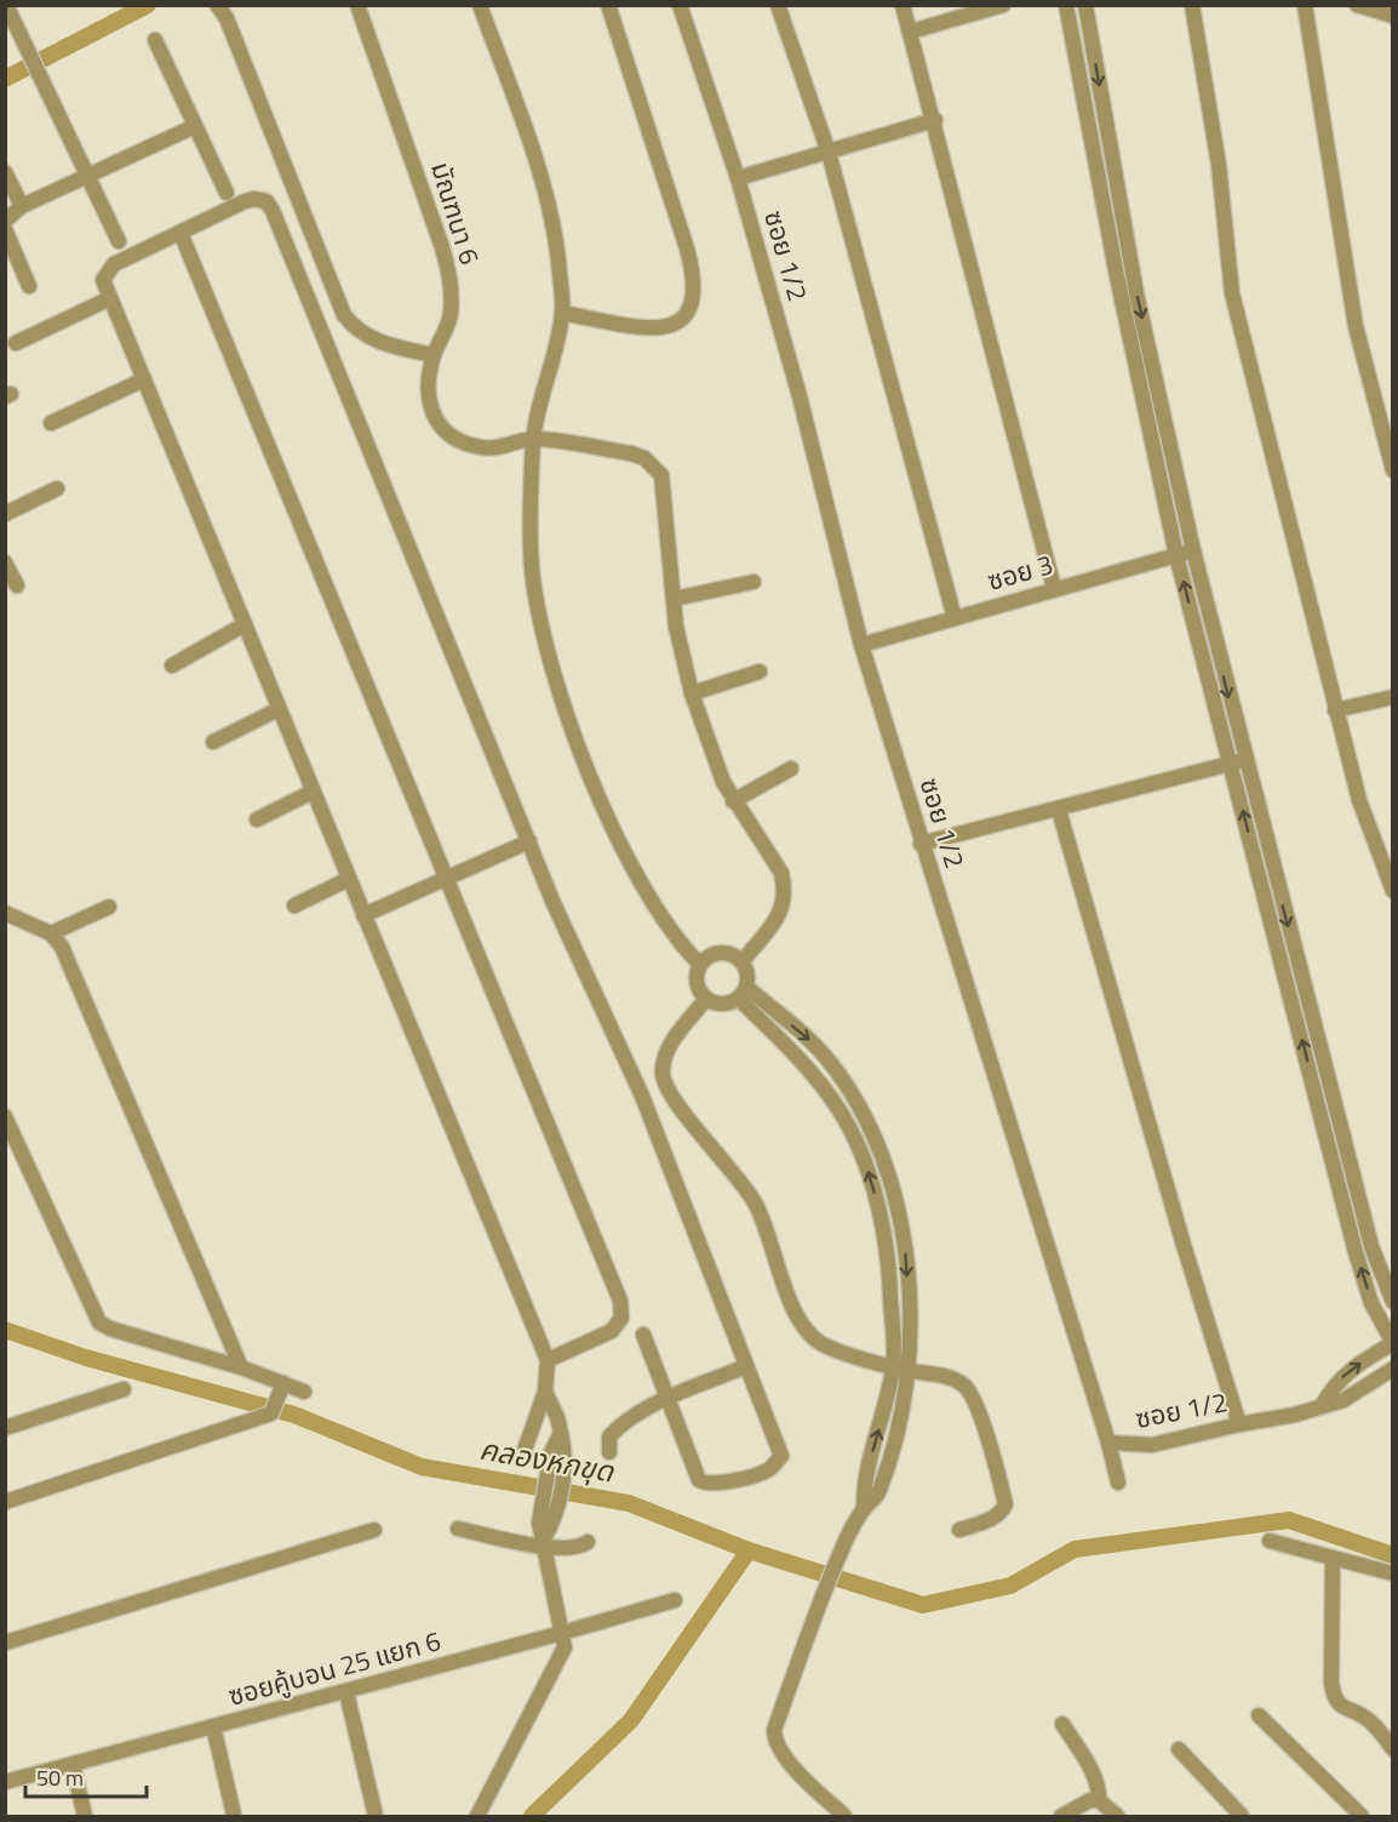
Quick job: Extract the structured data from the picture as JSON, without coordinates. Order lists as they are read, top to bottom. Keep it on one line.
{"streets":{"street":["มัณฑนา 6","ซอย 1/2","ซอย 3","ซอยคู้บอน 25 แยก 6"]},"crossings":[["ซอย 1/2","ซอย 3"]],"water":["คลองหกขุด"],"scale_bar":"50 m"}
